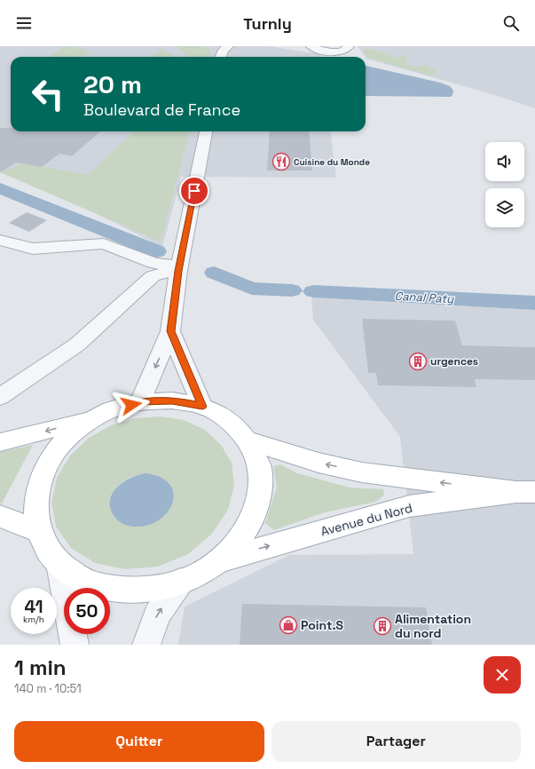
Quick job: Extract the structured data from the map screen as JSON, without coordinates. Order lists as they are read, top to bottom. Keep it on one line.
{"streets":{"main road":["Avenue du Nord"]},"water":["Canal Paty"],"places":{"restaurant":["Cuisine du Monde"],"building":["urgences","Alimentation du nord"],"shop":["Point.S"]},"page":{"header":"Turnly","turn":["20 m","Boulevard de France"],"speed":"41 km/h","limit":"50","heading":["1 min","140 m · 10:51"],"buttons":["Quitter","Partager"]}}
